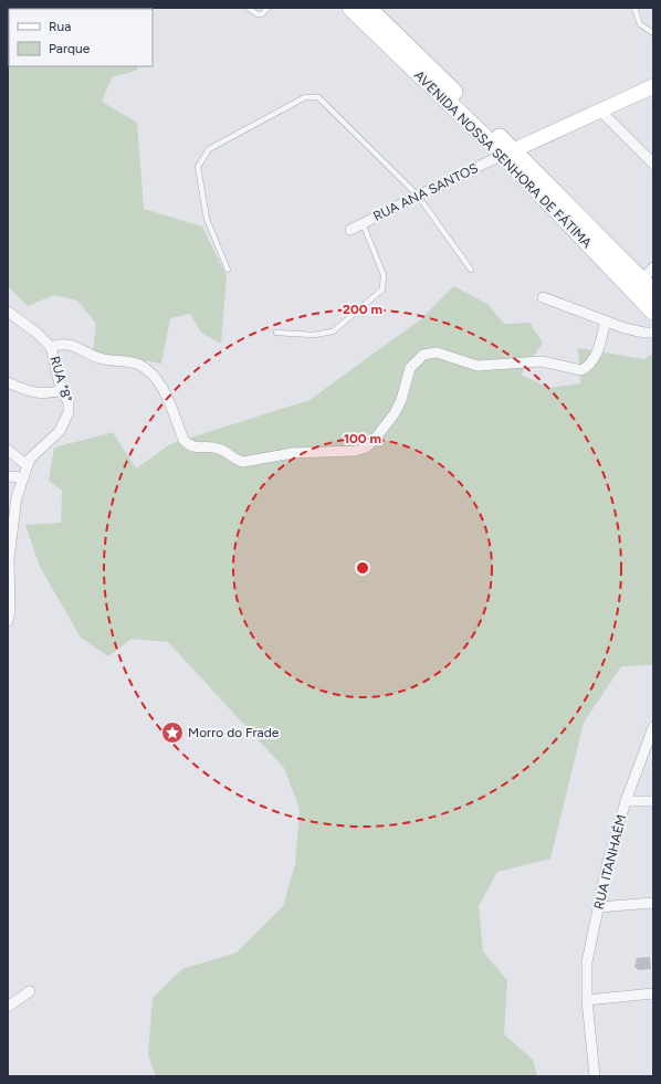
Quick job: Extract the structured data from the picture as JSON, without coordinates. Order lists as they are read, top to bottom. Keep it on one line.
{"streets":{"main road":["AVENIDA NOSSA SENHORA DE FÁTIMA"],"street":["RUA ANA SANTOS","RUA \"8\"","RUA ITANHAÉM"]},"crossings":[["AVENIDA NOSSA SENHORA DE FÁTIMA","RUA ANA SANTOS"]],"places":{"place":["Morro do Frade"]},"legend":["Rua","Parque"],"rings":["200 m","100 m"]}
